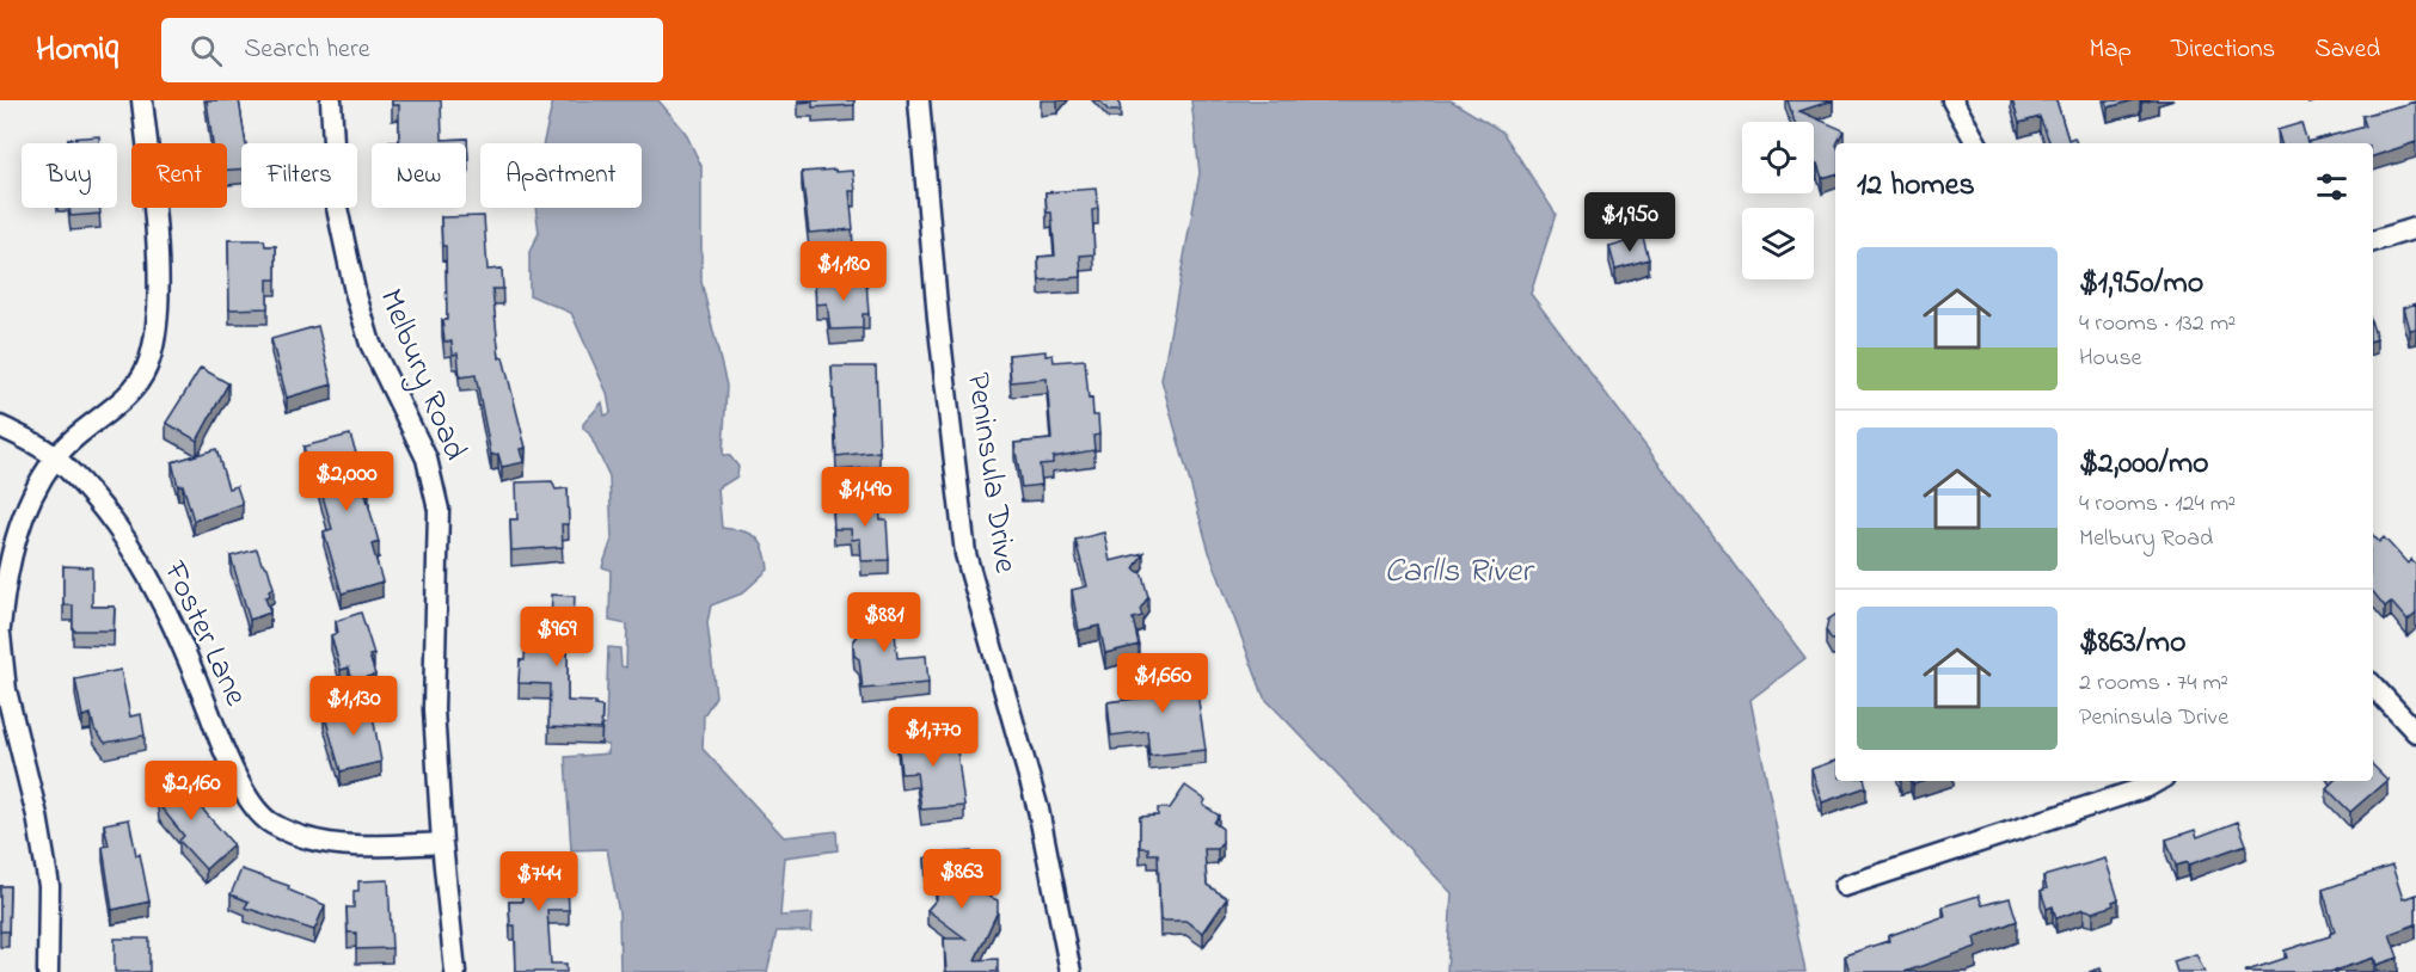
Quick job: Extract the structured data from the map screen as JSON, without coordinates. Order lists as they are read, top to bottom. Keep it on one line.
{"streets":{"street":["Melbury Road","Peninsula Drive","Foster Lane"]},"crossings":[["Melbury Road","Foster Lane"]],"water":["Carlls River"],"page":{"header":"Homiq","search":"Search here","nav":["Map","Directions","Saved"],"chip":["Buy","Rent","Filters","New","Apartment"],"heading":"12 homes","price":["$1,950","$1,180","$2,000","$1,490","$881","$969","$1,660","$1,130","$1,770","$2,160","$863","$744"],"list":[{"name":"$1,950/mo","note":"4 rooms · 132 m² · House"},{"name":"$2,000/mo","note":"4 rooms · 124 m² · Melbury Road"},{"name":"$863/mo","note":"2 rooms · 74 m² · Peninsula Drive"}]}}
